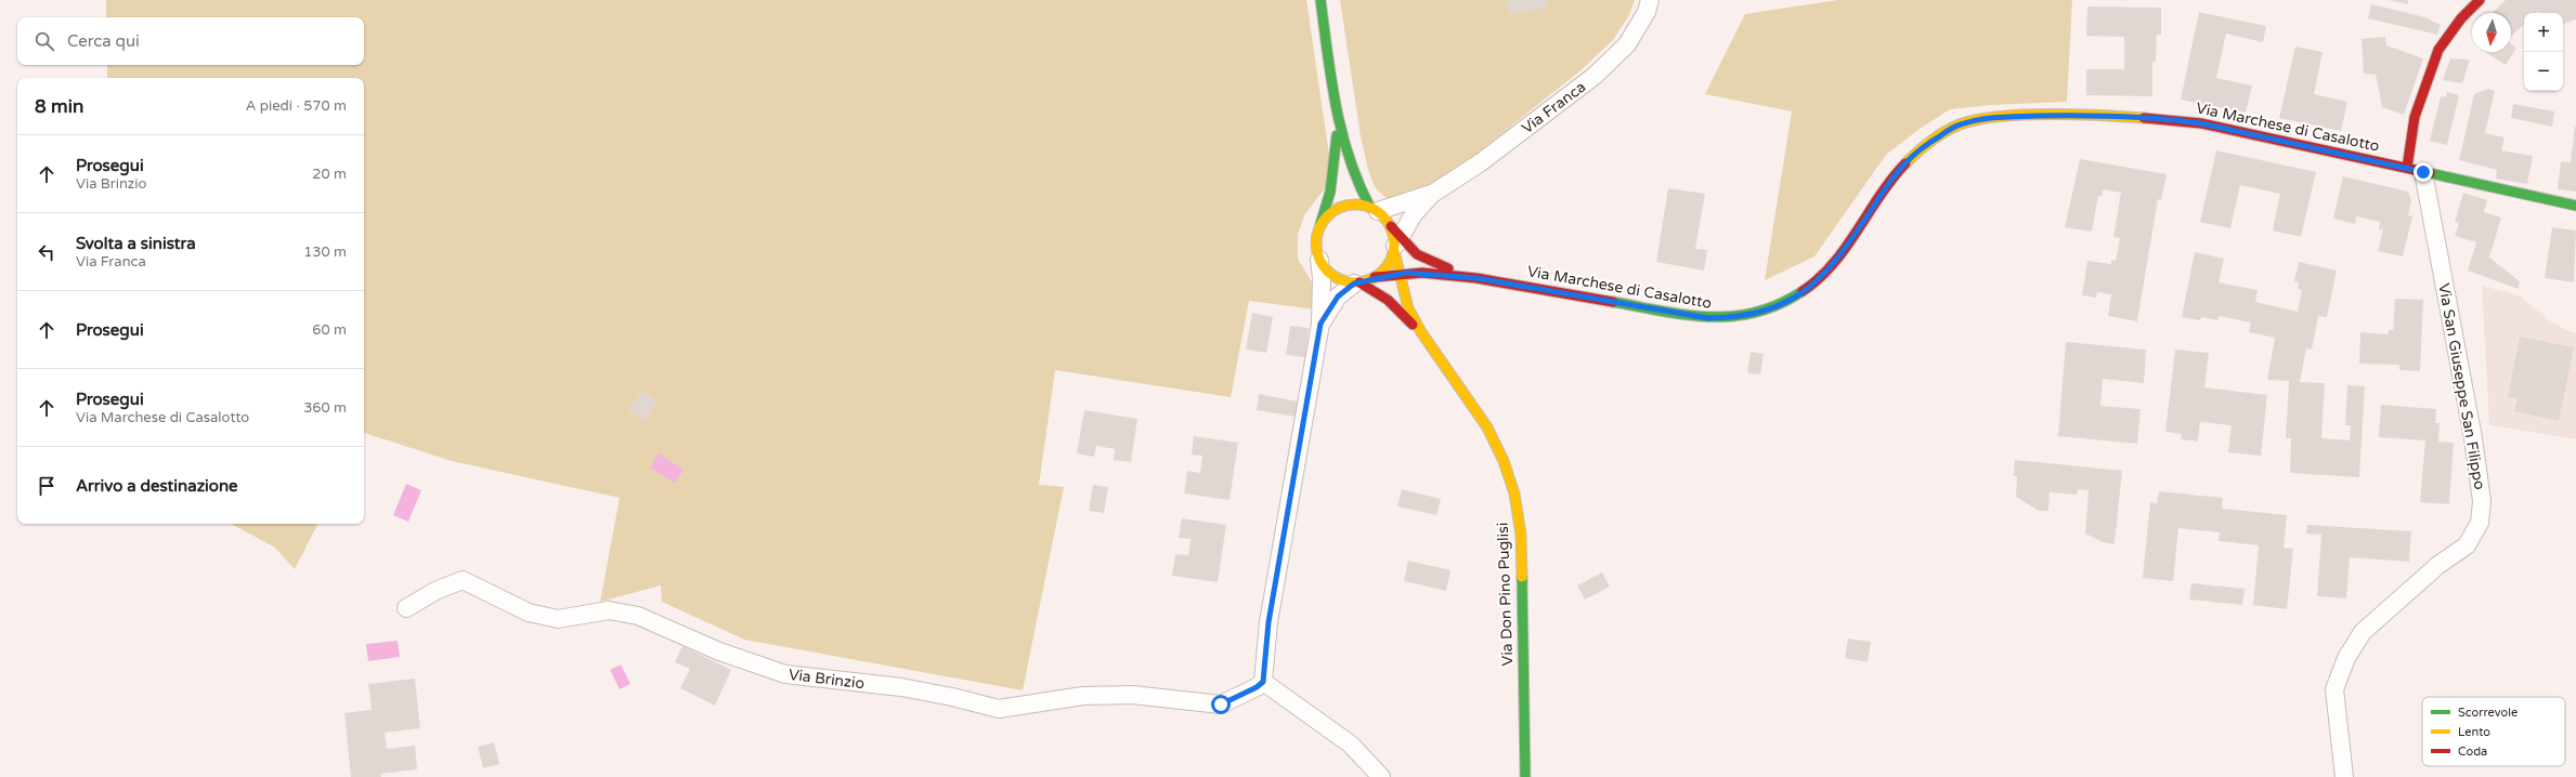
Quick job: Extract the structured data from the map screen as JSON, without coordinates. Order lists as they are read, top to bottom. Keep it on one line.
{"streets":{"street":["Via Franca","Via Marchese di Casalotto","Via San Giuseppe San Filippo","Via Don Pino Puglisi","Via Brinzio"]},"crossings":[["Via Marchese di Casalotto","Via San Giuseppe San Filippo"]],"legend":["Scorrevole","Lento","Coda"],"north":"bottom","page":{"map_buttons":["+","−"],"search":"Cerca qui","heading":["8 min","A piedi · 570 m"],"list":[["Prosegui","Via Brinzio","20 m"],["Svolta a sinistra","Via Franca","130 m"],["Prosegui","60 m"],["Prosegui","Via Marchese di Casalotto","360 m"],"Arrivo a destinazione"]}}
